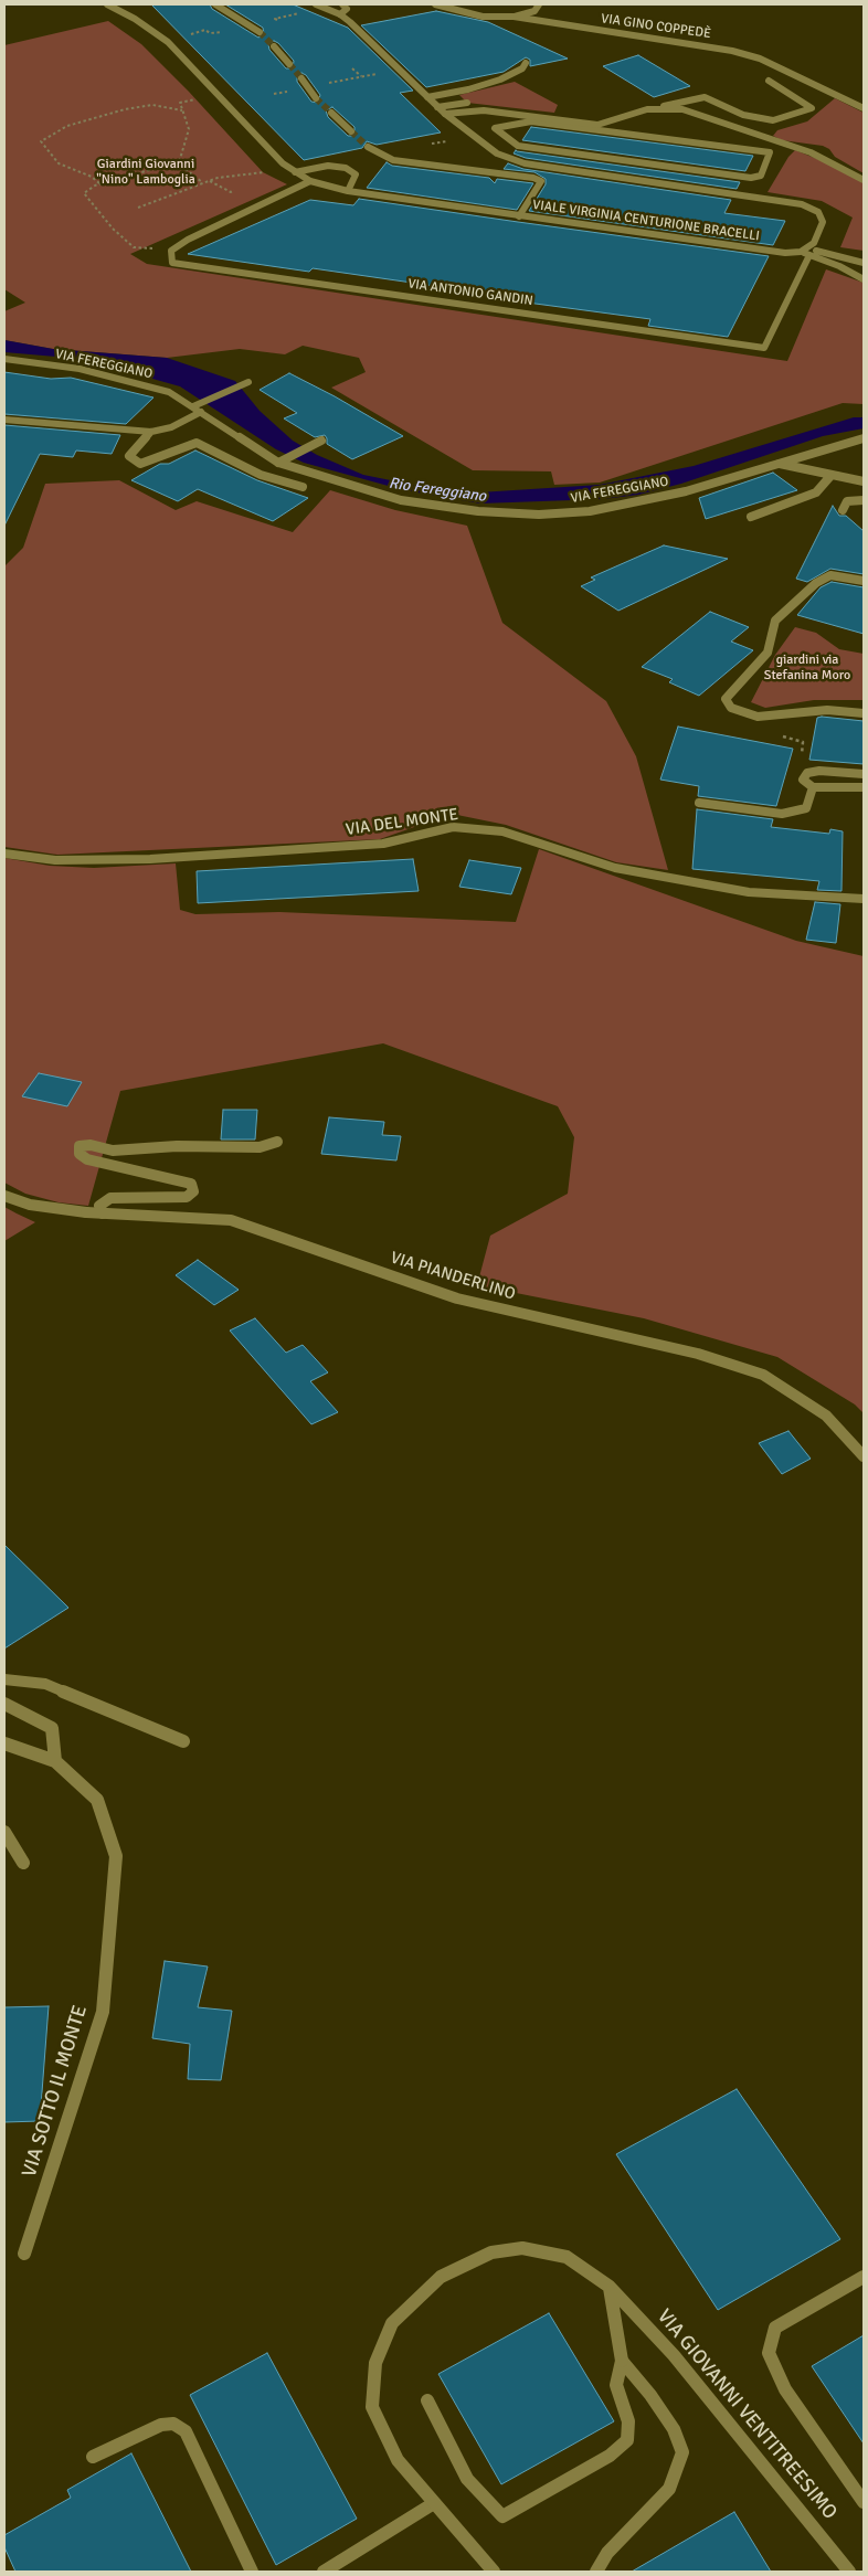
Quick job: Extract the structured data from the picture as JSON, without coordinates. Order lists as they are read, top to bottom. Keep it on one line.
{"streets":{"street":["VIA GINO COPPEDÈ","VIALE VIRGINIA CENTURIONE BRACELLI","VIA ANTONIO GANDIN","VIA FEREGGIANO","VIA DEL MONTE","VIA PIANDERLINO","VIA SOTTO IL MONTE","VIA GIOVANNI VENTITREESIMO"]},"crossings":[["VIALE VIRGINIA CENTURIONE BRACELLI","VIA ANTONIO GANDIN"]],"water":["Rio Fereggiano"],"parks":["Giardini Giovanni \"Nino\" Lamboglia","giardini via Stefanina Moro"]}
